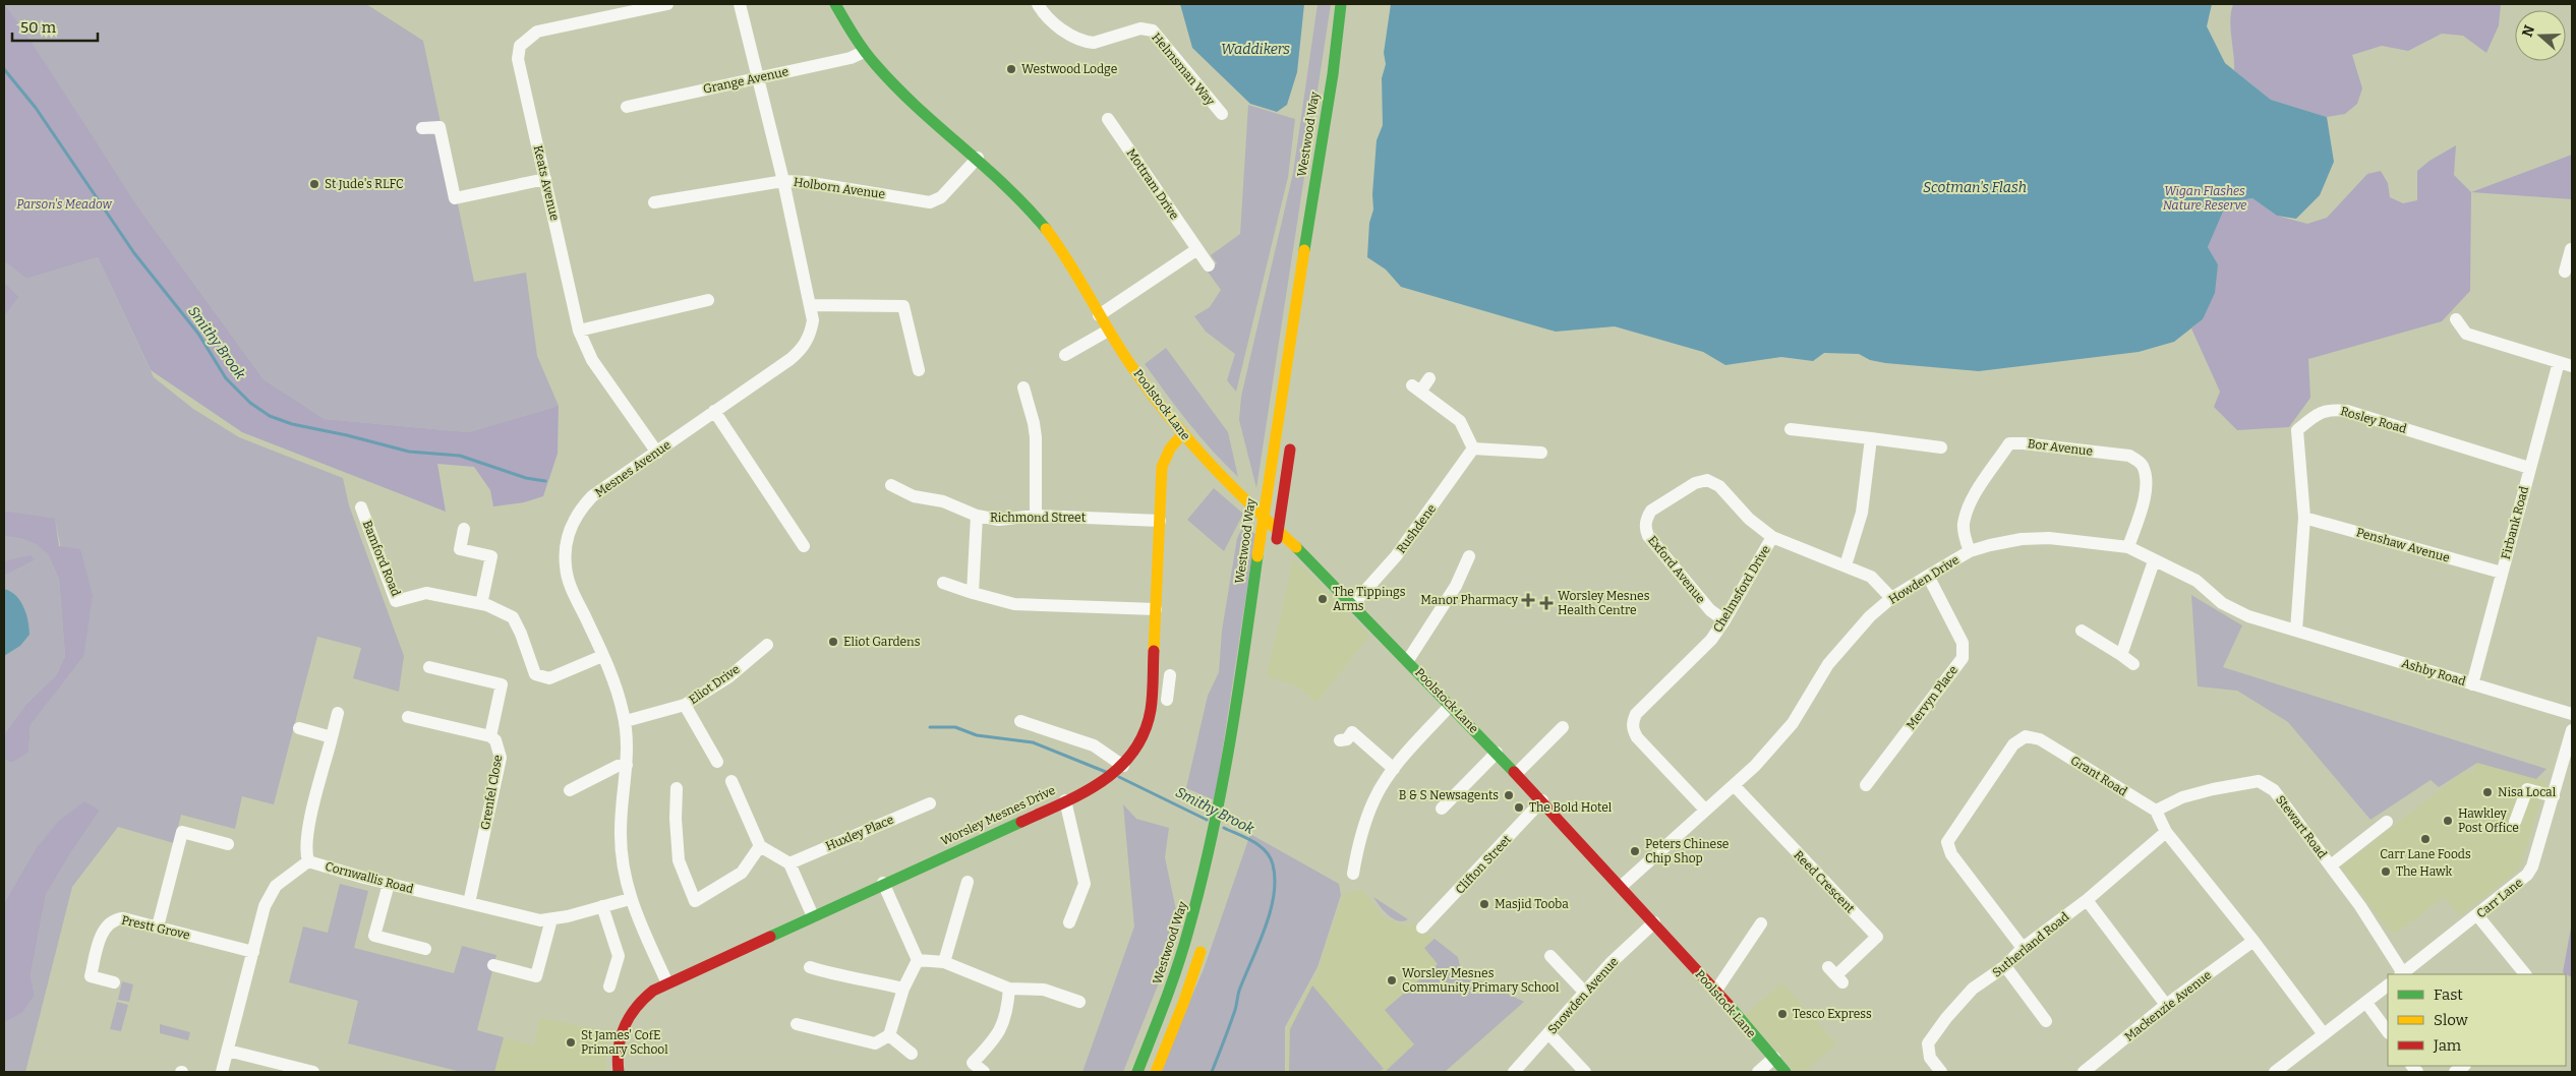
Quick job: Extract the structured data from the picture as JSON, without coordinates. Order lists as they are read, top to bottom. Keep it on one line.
{"streets":{"main road":["Westwood Way","Poolstock Lane","Worsley Mesnes Drive"],"street":["Helmsman Way","Grange Avenue","Keats Avenue","Mottram Drive","Holborn Avenue","Rosley Road","Bor Avenue","Mesnes Avenue","Richmond Street","Firbank Road","Rushdene","Penshaw Avenue","Bamford Road","Exford Avenue","Howden Drive","Chelmsford Drive","Ashby Road","Eliot Drive","Mervyn Place","Grant Road","Grenfel Close","Stewart Road","Huxley Place","Clifton Street","Cornwallis Road","Reed Crescent","Carr Lane","Prestt Grove","Sutherland Road","Snowden Avenue","Mackenzie Avenue"]},"crossings":[["Grange Avenue","Poolstock Lane"],["Grange Avenue","Mesnes Avenue"],["Keats Avenue","Mesnes Avenue"],["Holborn Avenue","Poolstock Lane"],["Holborn Avenue","Mesnes Avenue"],["Poolstock Lane","Rushdene"],["Poolstock Lane","Howden Drive"],["Poolstock Lane","Worsley Mesnes Drive"],["Poolstock Lane","Clifton Street"],["Poolstock Lane","Snowden Avenue"],["Rosley Road","Firbank Road"],["Rosley Road","Penshaw Avenue"],["Rosley Road","Howden Drive"],["Rosley Road","Ashby Road"],["Bor Avenue","Howden Drive"],["Mesnes Avenue","Bamford Road"],["Mesnes Avenue","Eliot Drive"],["Mesnes Avenue","Worsley Mesnes Drive"],["Mesnes Avenue","Cornwallis Road"],["Richmond Street","Worsley Mesnes Drive"],["Firbank Road","Penshaw Avenue"],["Firbank Road","Ashby Road"],["Exford Avenue","Chelmsford Drive"],["Howden Drive","Chelmsford Drive"],["Howden Drive","Ashby Road"],["Howden Drive","Mervyn Place"],["Howden Drive","Reed Crescent"],["Grant Road","Stewart Road"],["Grant Road","Sutherland Road"],["Grenfel Close","Cornwallis Road"],["Stewart Road","Carr Lane"],["Cornwallis Road","Prestt Grove"]],"water":["Waddikers","Scotman's Flash","Smithy Brook"],"parks":["Wigan Flashes Nature Reserve","Parson's Meadow"],"places":{"other":["Westwood Lodge","St Jude's RLFC","The Tippings Arms","Eliot Gardens","Nisa Local","B & S Newsagents","The Bold Hotel","Hawkley Post Office","Carr Lane Foods","Peters Chinese Chip Shop","The Hawk","Masjid Tooba","Worsley Mesnes Community Primary School","Tesco Express","St James' CofE Primary School"],"health":["Manor Pharmacy","Worsley Mesnes Health Centre"]},"legend":["Fast","Slow","Jam"],"scale_bar":"50 m","north":"left"}
